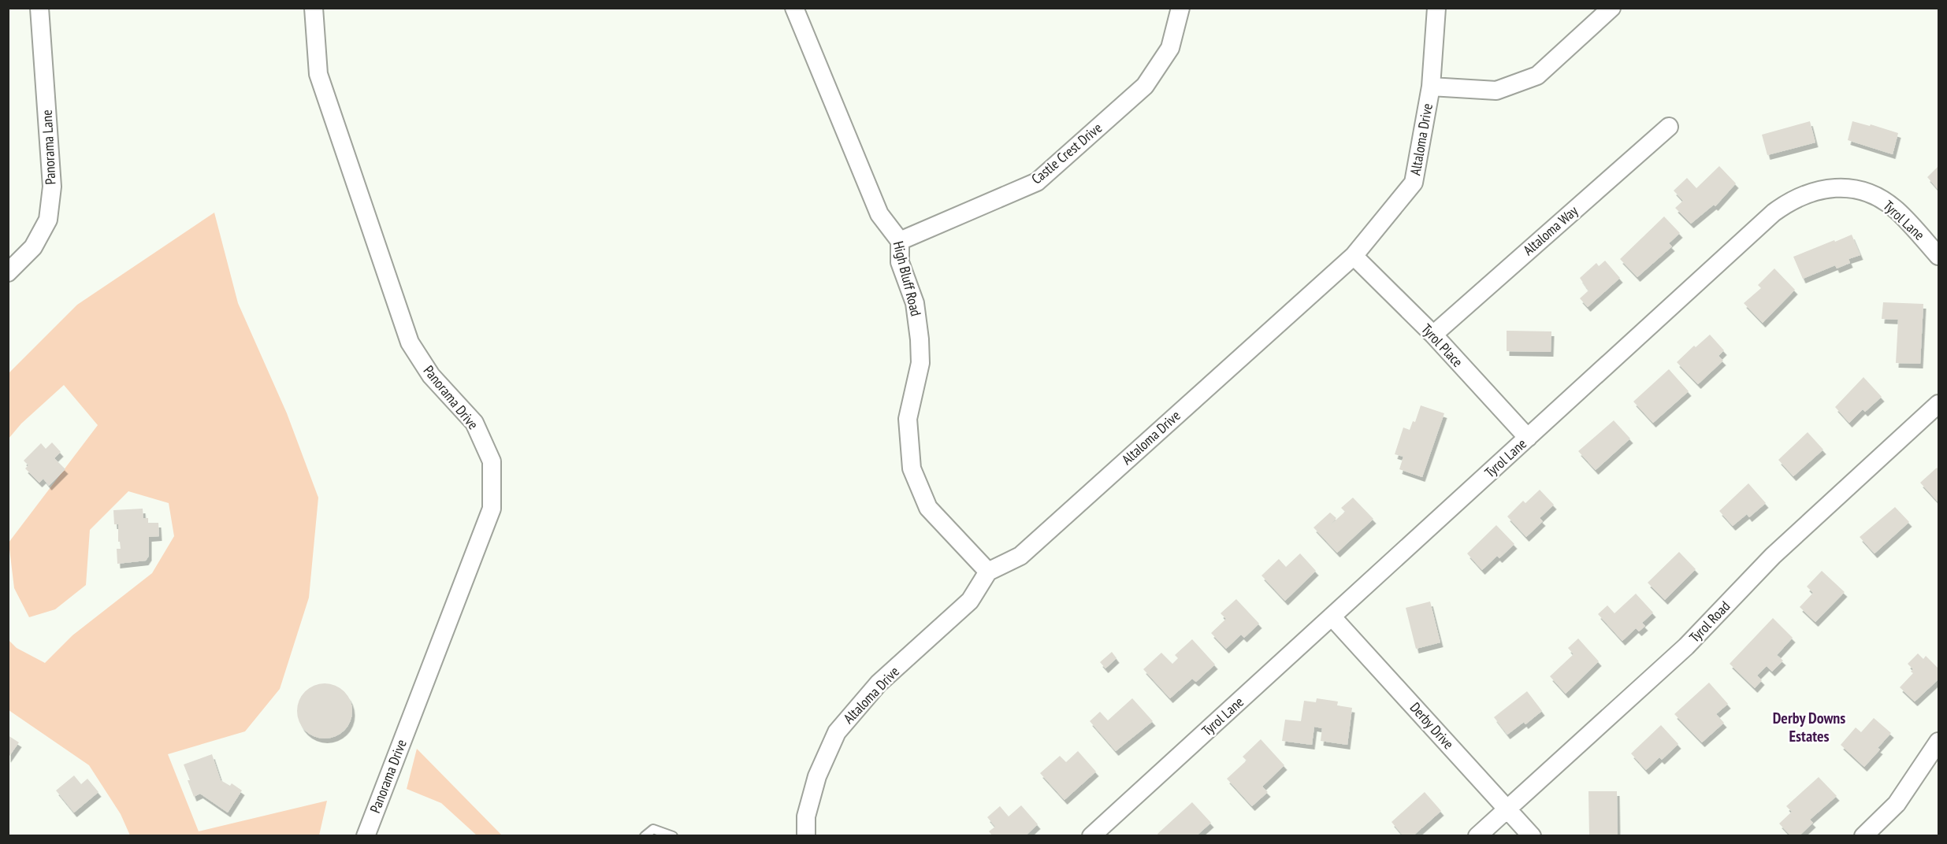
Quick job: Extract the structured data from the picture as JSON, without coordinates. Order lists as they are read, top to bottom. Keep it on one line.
{"streets":{"street":["Altaloma Drive","Panorama Lane","Castle Crest Drive","Tyrol Lane","Altaloma Way","High Bluff Road","Tyrol Place","Panorama Drive","Tyrol Road","Derby Drive"]},"crossings":[["Altaloma Drive","High Bluff Road"],["Altaloma Drive","Tyrol Place"],["Castle Crest Drive","High Bluff Road"],["Tyrol Lane","Tyrol Place"],["Tyrol Lane","Derby Drive"],["Altaloma Way","Tyrol Place"],["Tyrol Road","Derby Drive"]],"districts":["Derby Downs Estates"]}
